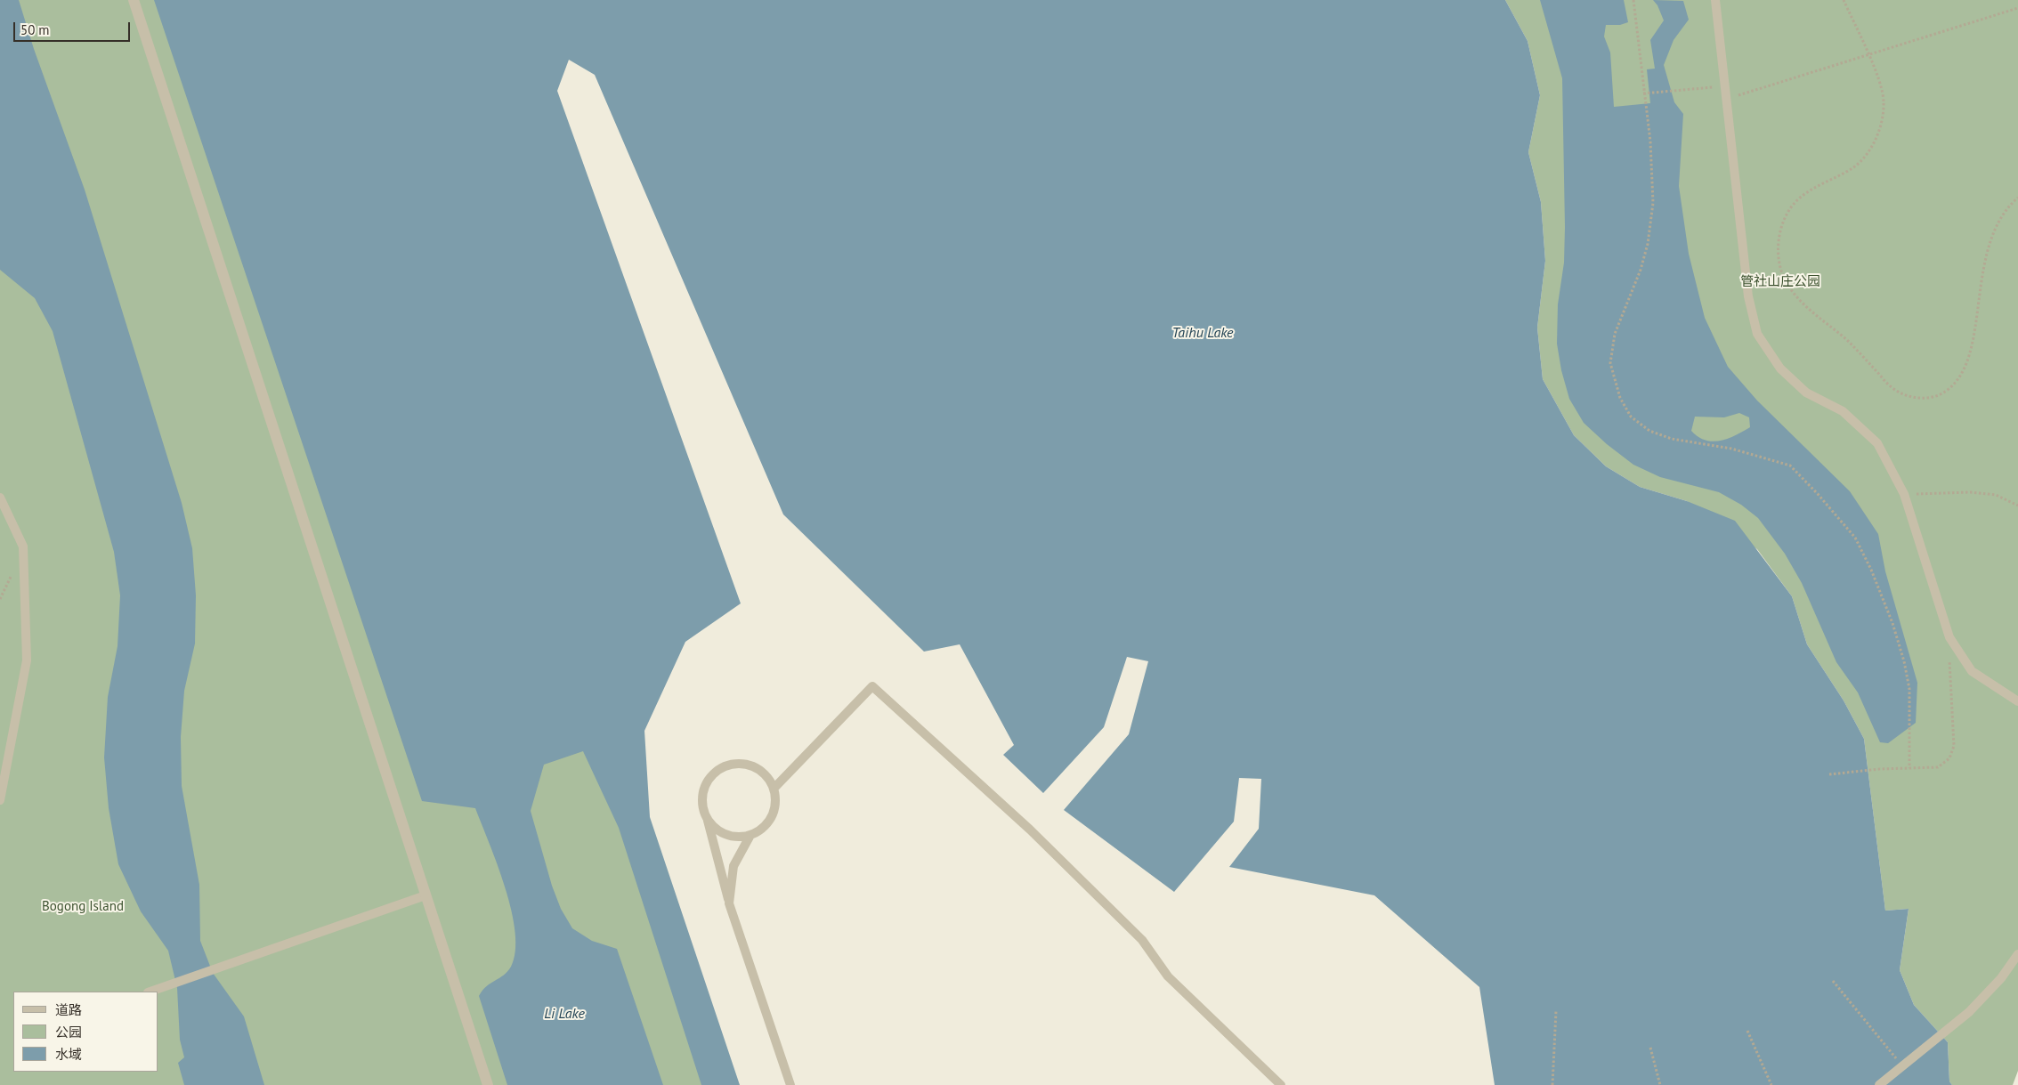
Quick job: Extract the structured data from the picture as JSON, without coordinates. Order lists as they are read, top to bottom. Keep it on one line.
{"water":["Taihu Lake","Li Lake"],"parks":["管社山庄公园","Bogong Island"],"legend":["道路","公园","水域"],"scale_bar":"50 m"}
